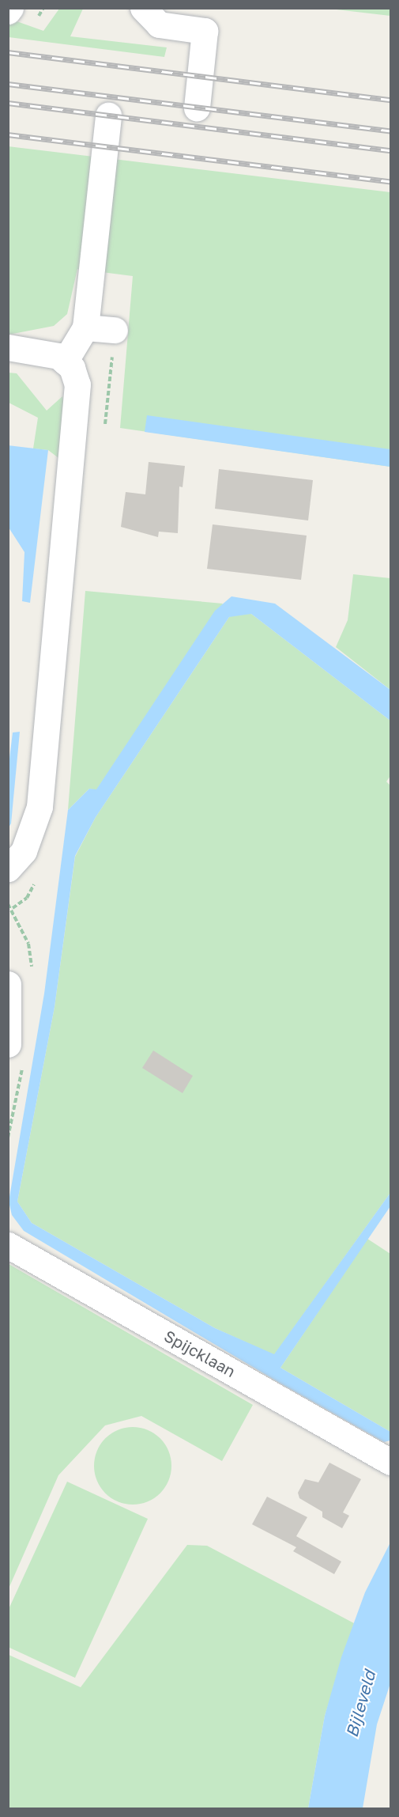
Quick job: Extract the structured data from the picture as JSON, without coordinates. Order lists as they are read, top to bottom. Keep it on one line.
{"streets":{"street":["Spijcklaan"]},"water":["Bijleveld"]}
